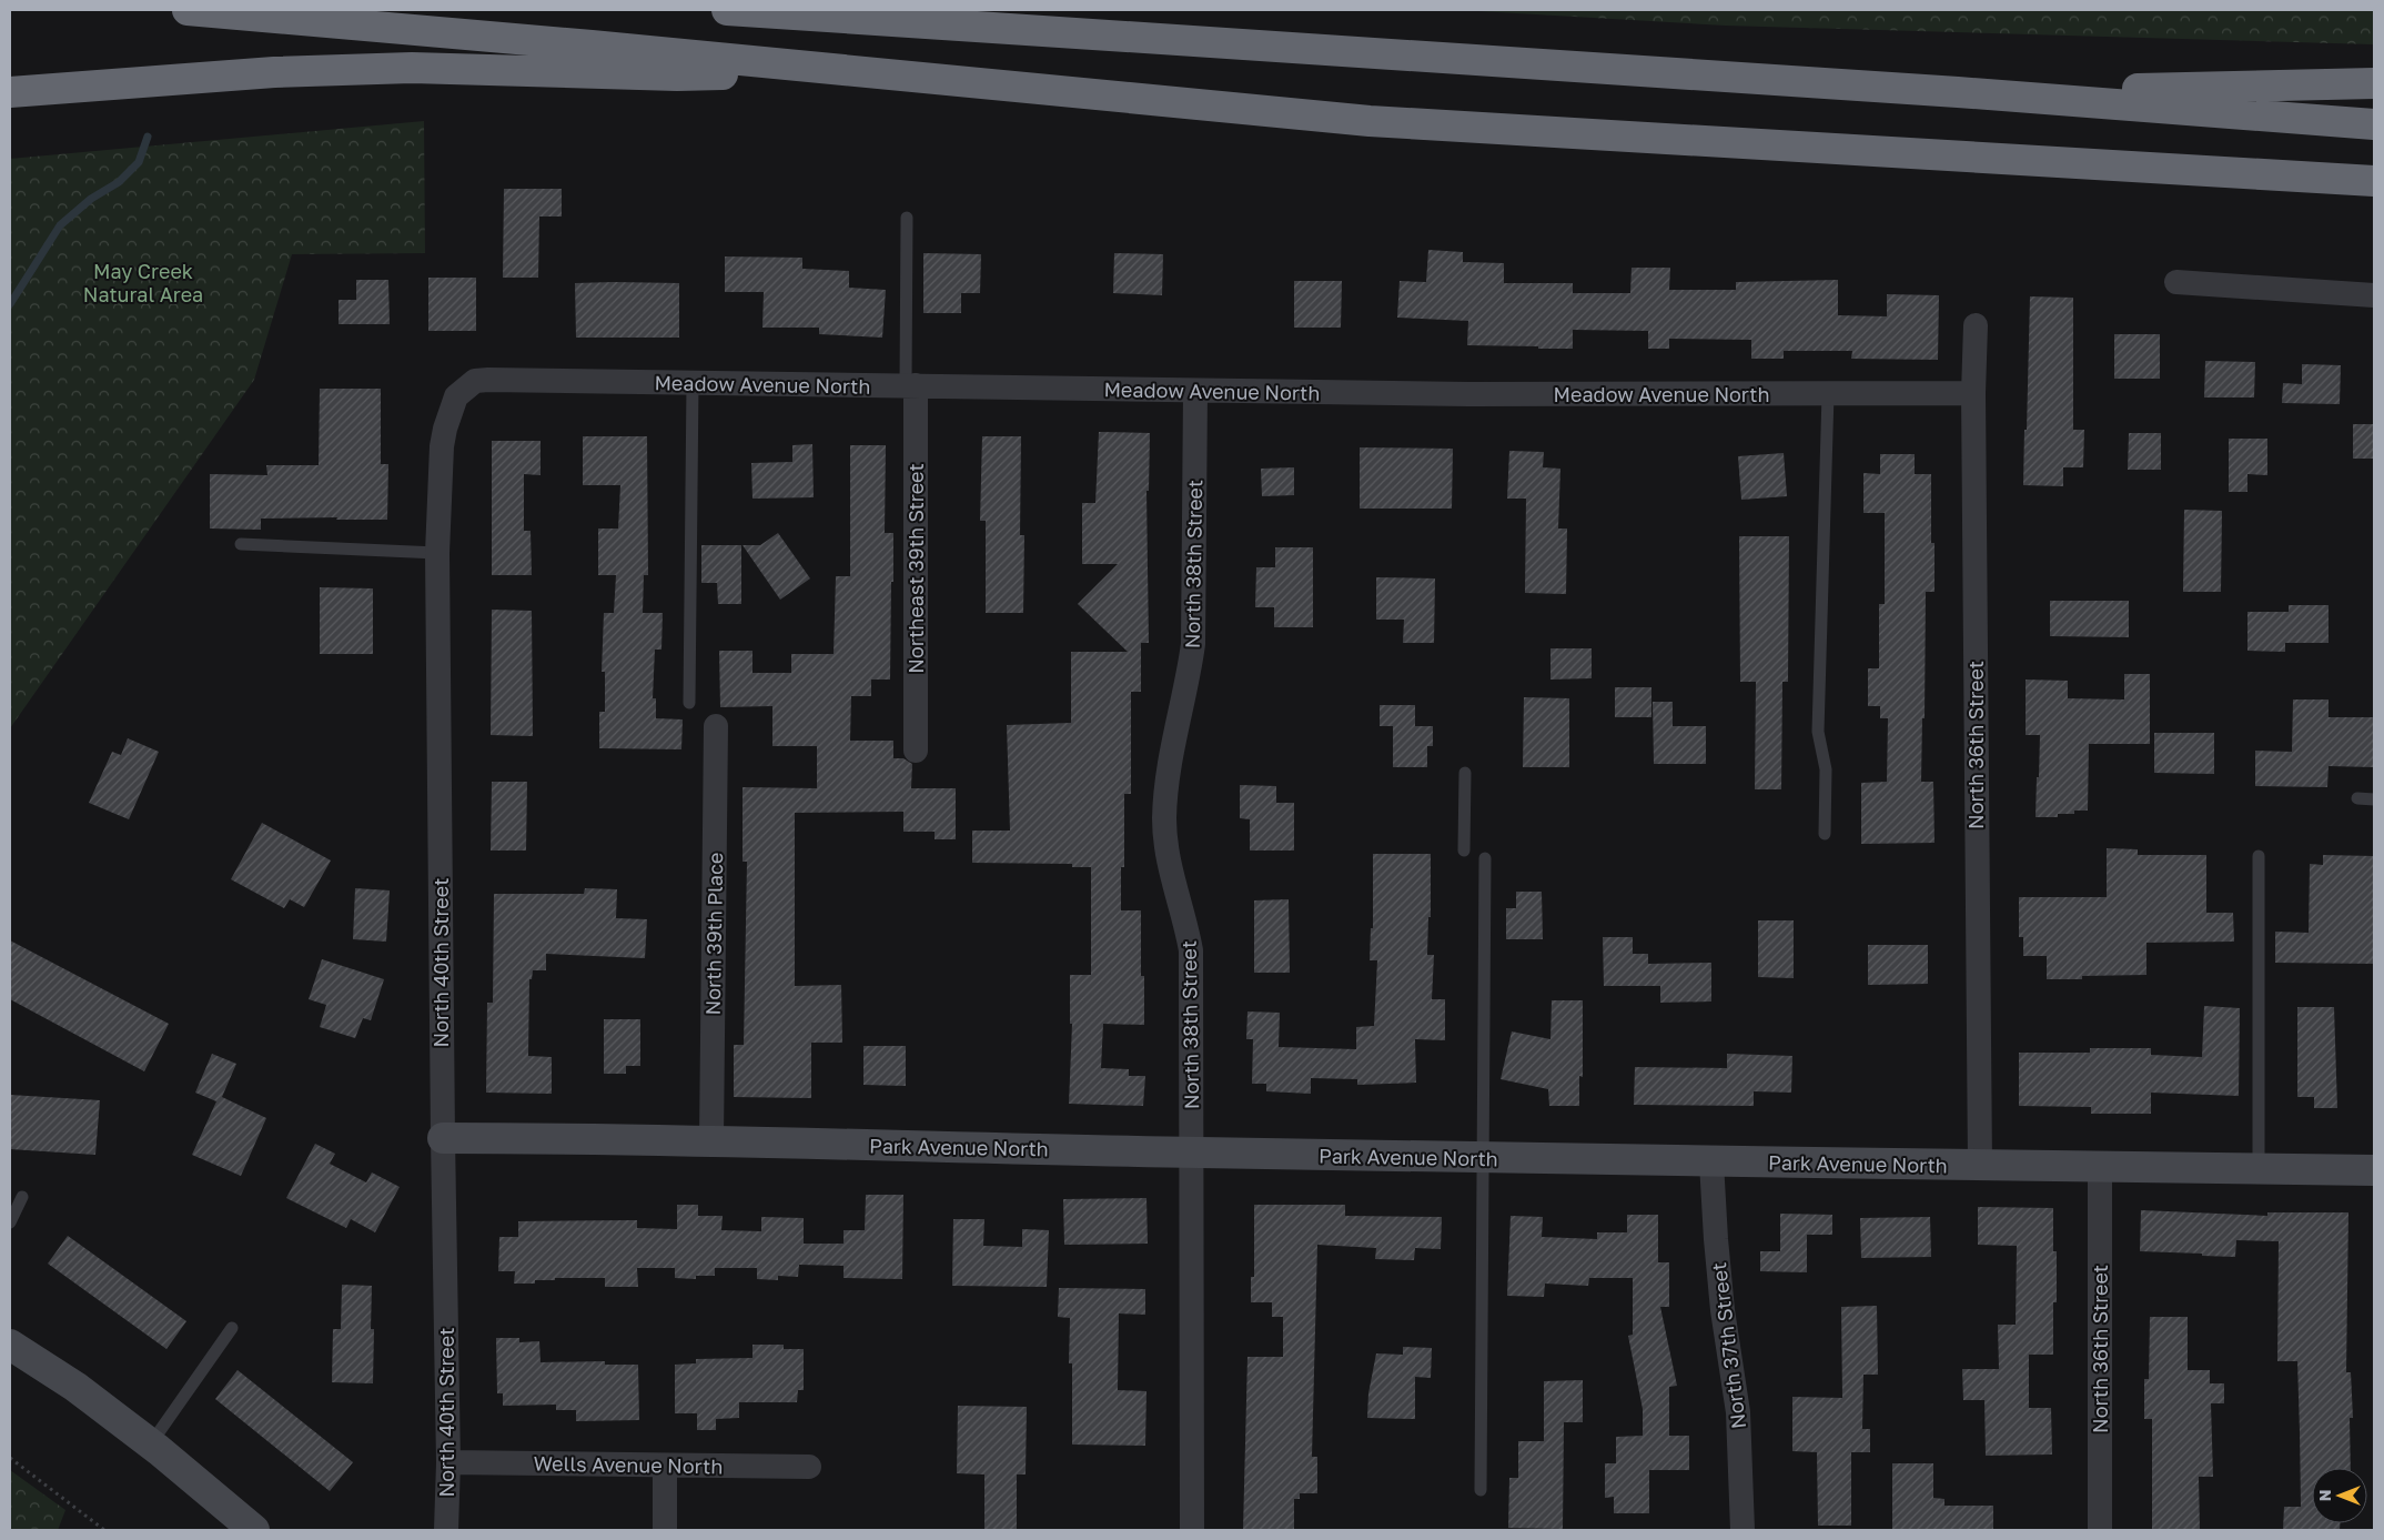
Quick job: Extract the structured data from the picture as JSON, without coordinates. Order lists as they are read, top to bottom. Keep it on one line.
{"streets":{"street":["Meadow Avenue North","North 38th Street","Northeast 39th Street","North 36th Street","North 39th Place","North 40th Street","Park Avenue North","North 37th Street","Wells Avenue North"]},"crossings":[["Meadow Avenue North","North 38th Street"],["Meadow Avenue North","Northeast 39th Street"],["Meadow Avenue North","North 36th Street"],["Meadow Avenue North","North 40th Street"],["North 38th Street","Park Avenue North"],["North 36th Street","Park Avenue North"],["North 39th Place","Park Avenue North"],["North 40th Street","Park Avenue North"],["North 40th Street","Wells Avenue North"],["Park Avenue North","North 37th Street"]],"parks":["May Creek Natural Area"],"north":"left"}
